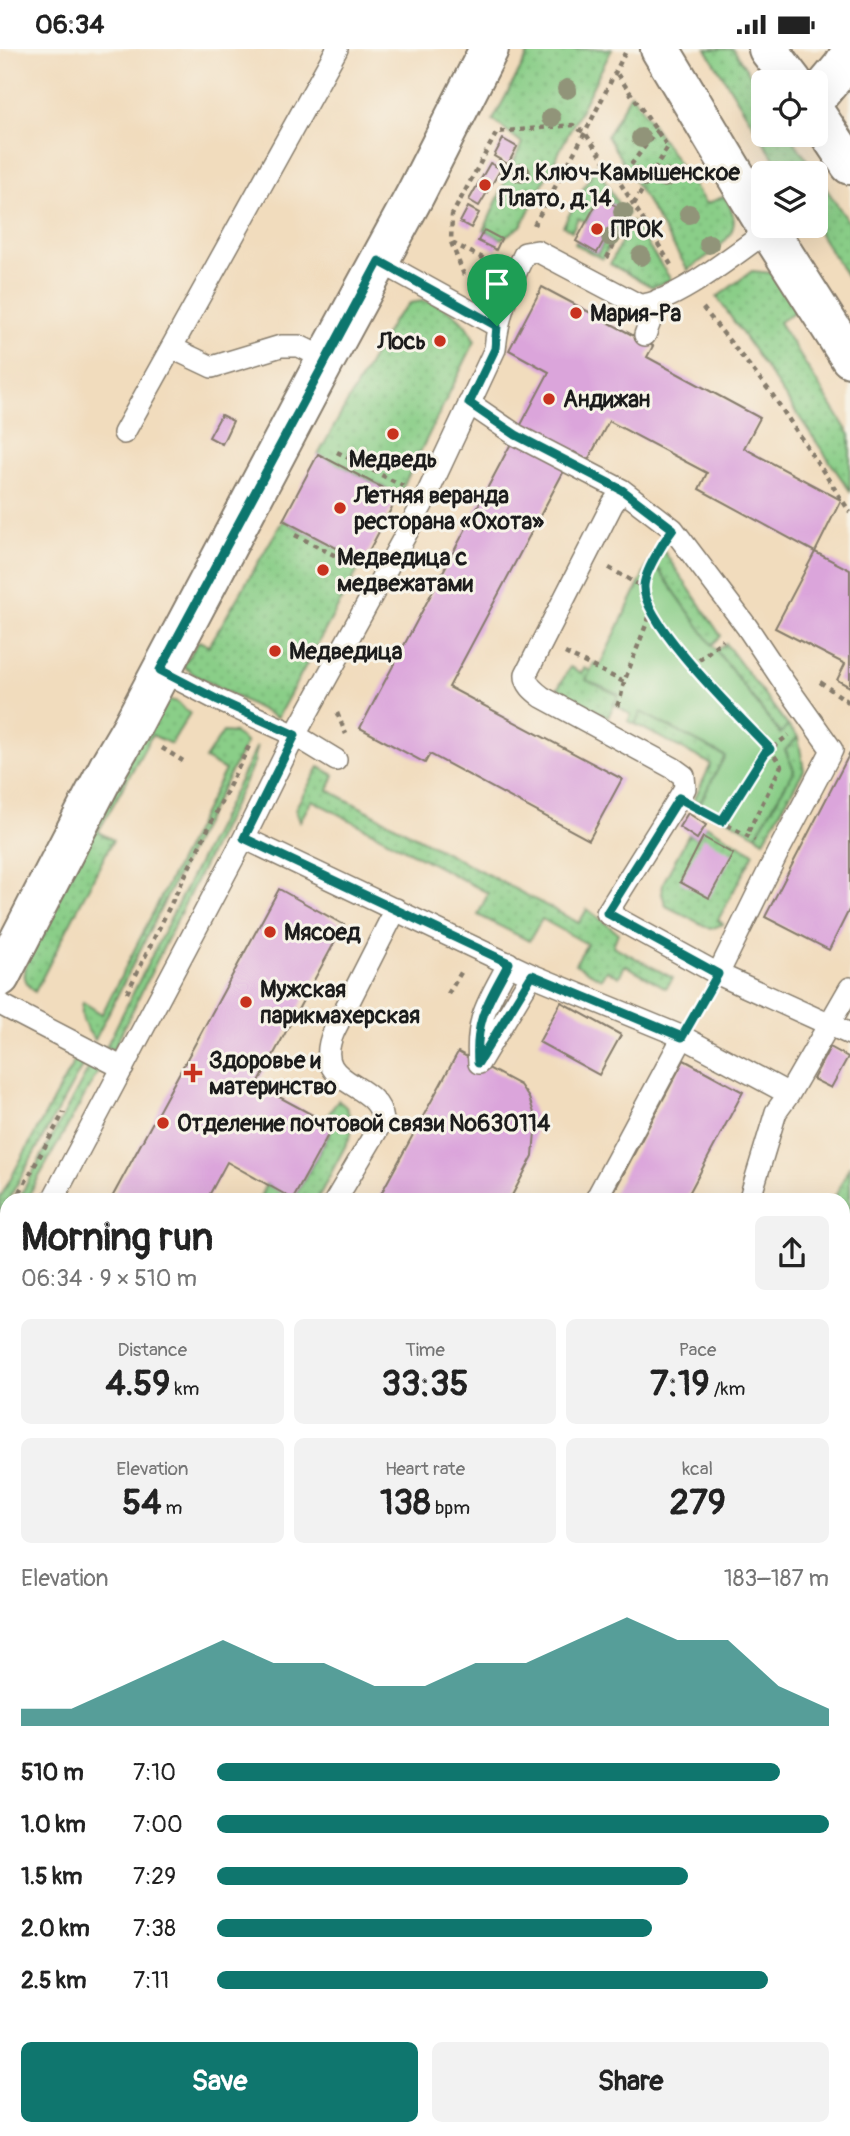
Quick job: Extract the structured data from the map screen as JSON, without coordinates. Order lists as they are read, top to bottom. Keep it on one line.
{"places":{"other":["Ул. Ключ-Камышенское Плато, д.14","ПРОК","Мария-Ра","Лось","Андижан","Медведь","Летняя веранда ресторана «Охота»","Медведица с медвежатами","Медведица","Мясоед","Мужская парикмахерская","Отделение почтовой связи №630114"],"health":["Здоровье и материнство"]},"page":{"status":"06:34","heading":["Morning run","06:34 · 9 × 510 m"],"stats":[["Distance","4.59 km"],["Time","33:35"],["Pace","7:19 /km"],["Elevation","54 m"],["Heart rate","138 bpm"],["kcal","279"]],"chart":["Elevation","183–187 m"],"list":[{"name":"510 m","note":"7:10"},{"name":"1.0 km","note":"7:00"},{"name":"1.5 km","note":"7:29"},{"name":"2.0 km","note":"7:38"},{"name":"2.5 km","note":"7:11"}],"buttons":["Save","Share"]}}
